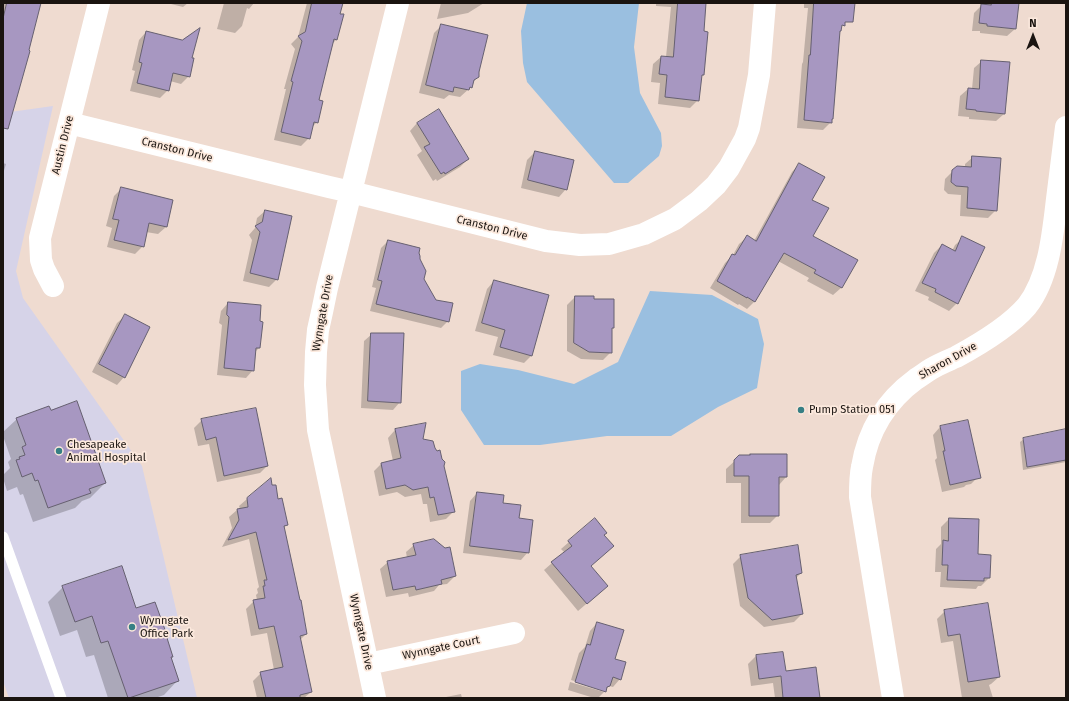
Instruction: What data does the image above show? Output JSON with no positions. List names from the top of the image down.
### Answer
{
  "streets": {
    "street": [
      "Austin Drive",
      "Cranston Drive",
      "Wynngate Drive",
      "Sharon Drive",
      "Wynngate Court"
    ]
  },
  "crossings": [
    ["Austin Drive", "Cranston Drive"],
    ["Cranston Drive", "Wynngate Drive"],
    ["Wynngate Drive", "Wynngate Court"]
  ],
  "places": ["Pump Station 051", "Chesapeake Animal Hospital", "Wynngate Office Park"],
  "north": "top"
}
